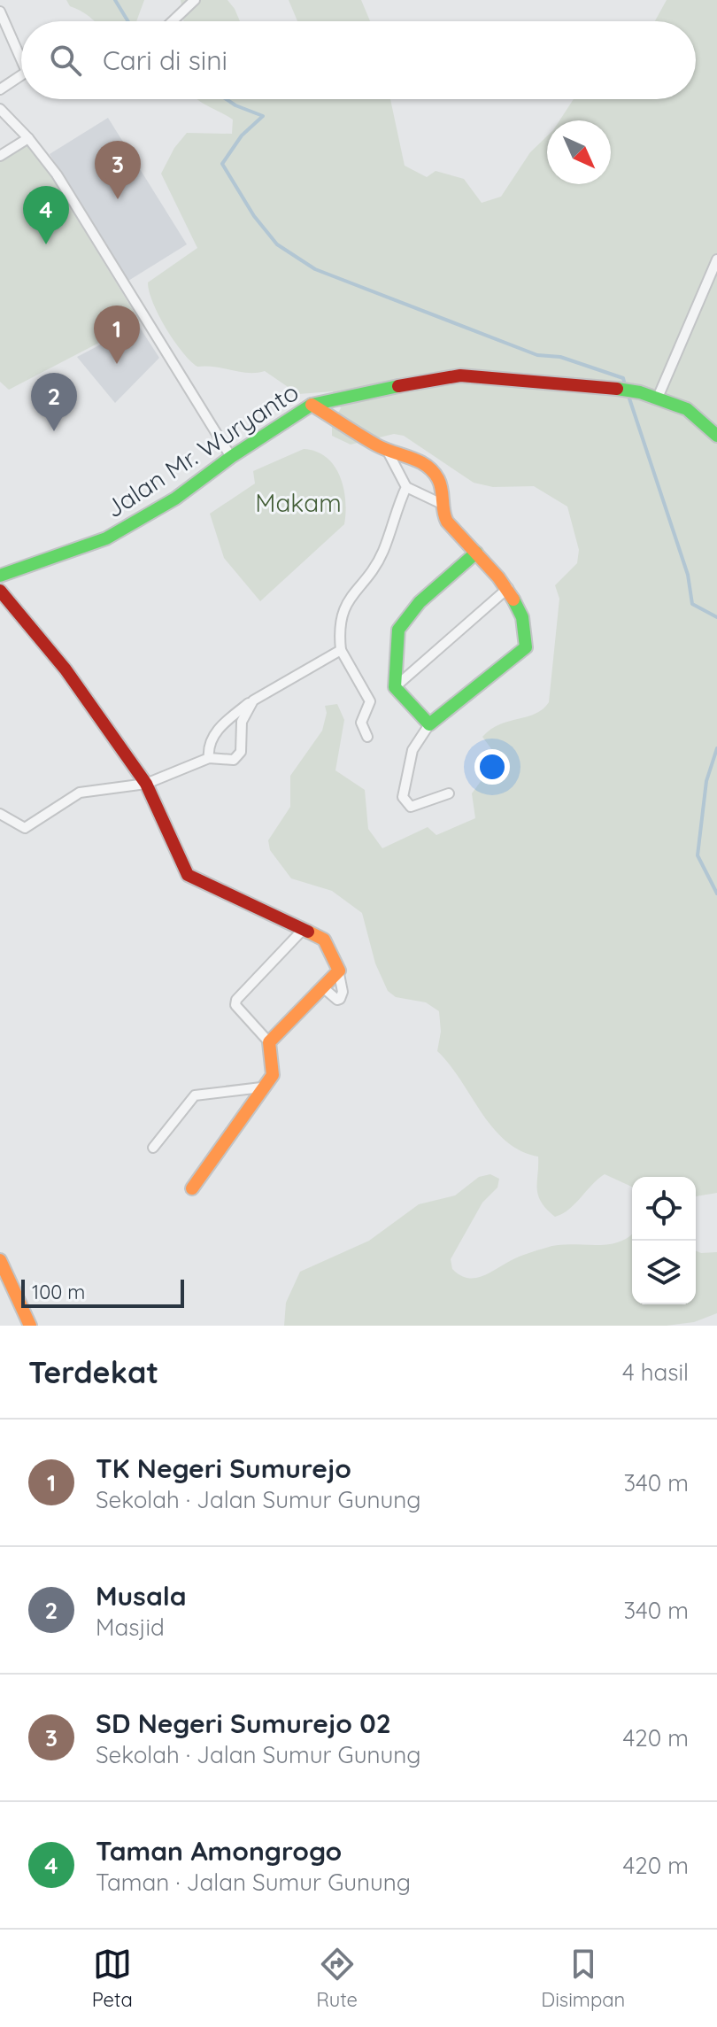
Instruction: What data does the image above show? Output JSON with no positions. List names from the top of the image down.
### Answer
{
  "streets": {
    "street": ["Jalan Mr. Wuryanto"]
  },
  "parks": ["Makam"],
  "scale_bar": "100 m",
  "north": "bottom right",
  "page": {
    "search": "Cari di sini",
    "pins": [
      "3",
      "4",
      "1",
      "2"
    ],
    "scale": "100 m",
    "heading": ["Terdekat", "4 hasil"],
    "list": [
      {
        "mark": "1",
        "name": "TK Negeri Sumurejo",
        "note": "Sekolah · Jalan Sumur Gunung",
        "value": "340 m"
      },
      {
        "mark": "2",
        "name": "Musala",
        "note": "Masjid",
        "value": "340 m"
      },
      {
        "mark": "3",
        "name": "SD Negeri Sumurejo 02",
        "note": "Sekolah · Jalan Sumur Gunung",
        "value": "420 m"
      },
      {
        "mark": "4",
        "name": "Taman Amongrogo",
        "note": "Taman · Jalan Sumur Gunung",
        "value": "420 m"
      }
    ],
    "nav": ["Peta", "Rute", "Disimpan"]
  }
}
